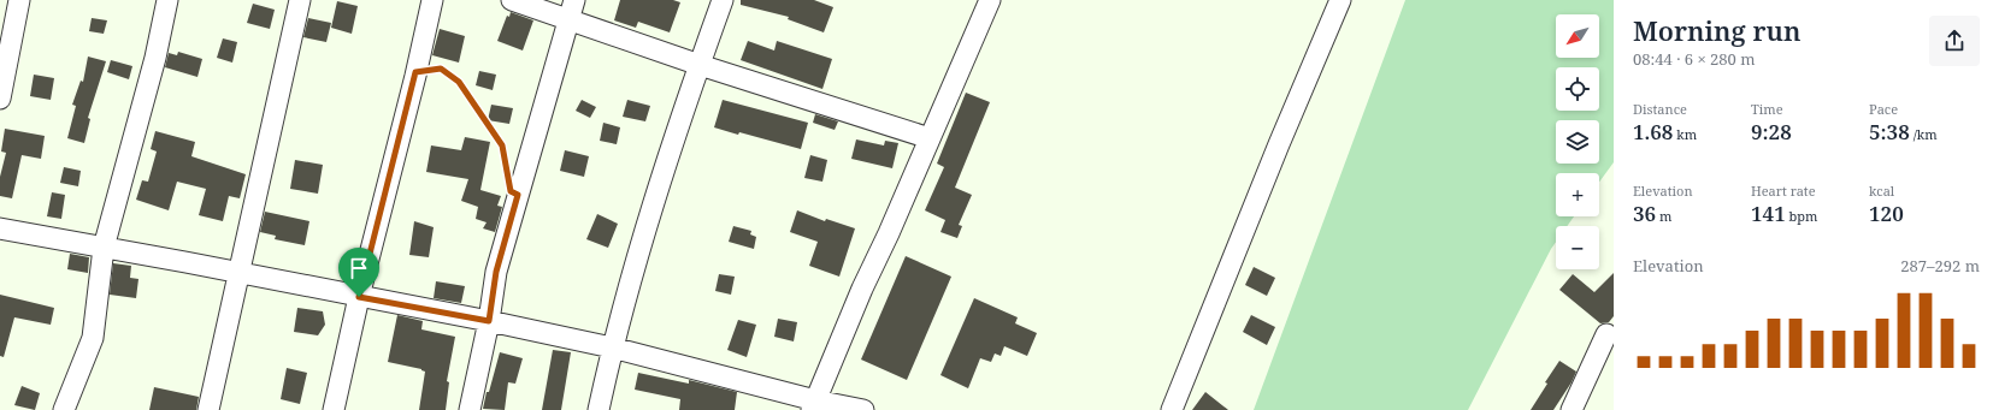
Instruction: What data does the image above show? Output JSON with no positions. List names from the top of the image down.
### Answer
{
  "north": "bottom left",
  "page": {
    "heading": ["Morning run", "08:44 · 6 × 280 m"],
    "map_buttons": ["+", "−"],
    "stats": [
      ["Distance", "1.68 km"],
      ["Time", "9:28"],
      ["Pace", "5:38 /km"],
      ["Elevation", "36 m"],
      ["Heart rate", "141 bpm"],
      ["kcal", "120"]
    ],
    "chart": ["Elevation", "287–292 m"]
  }
}
